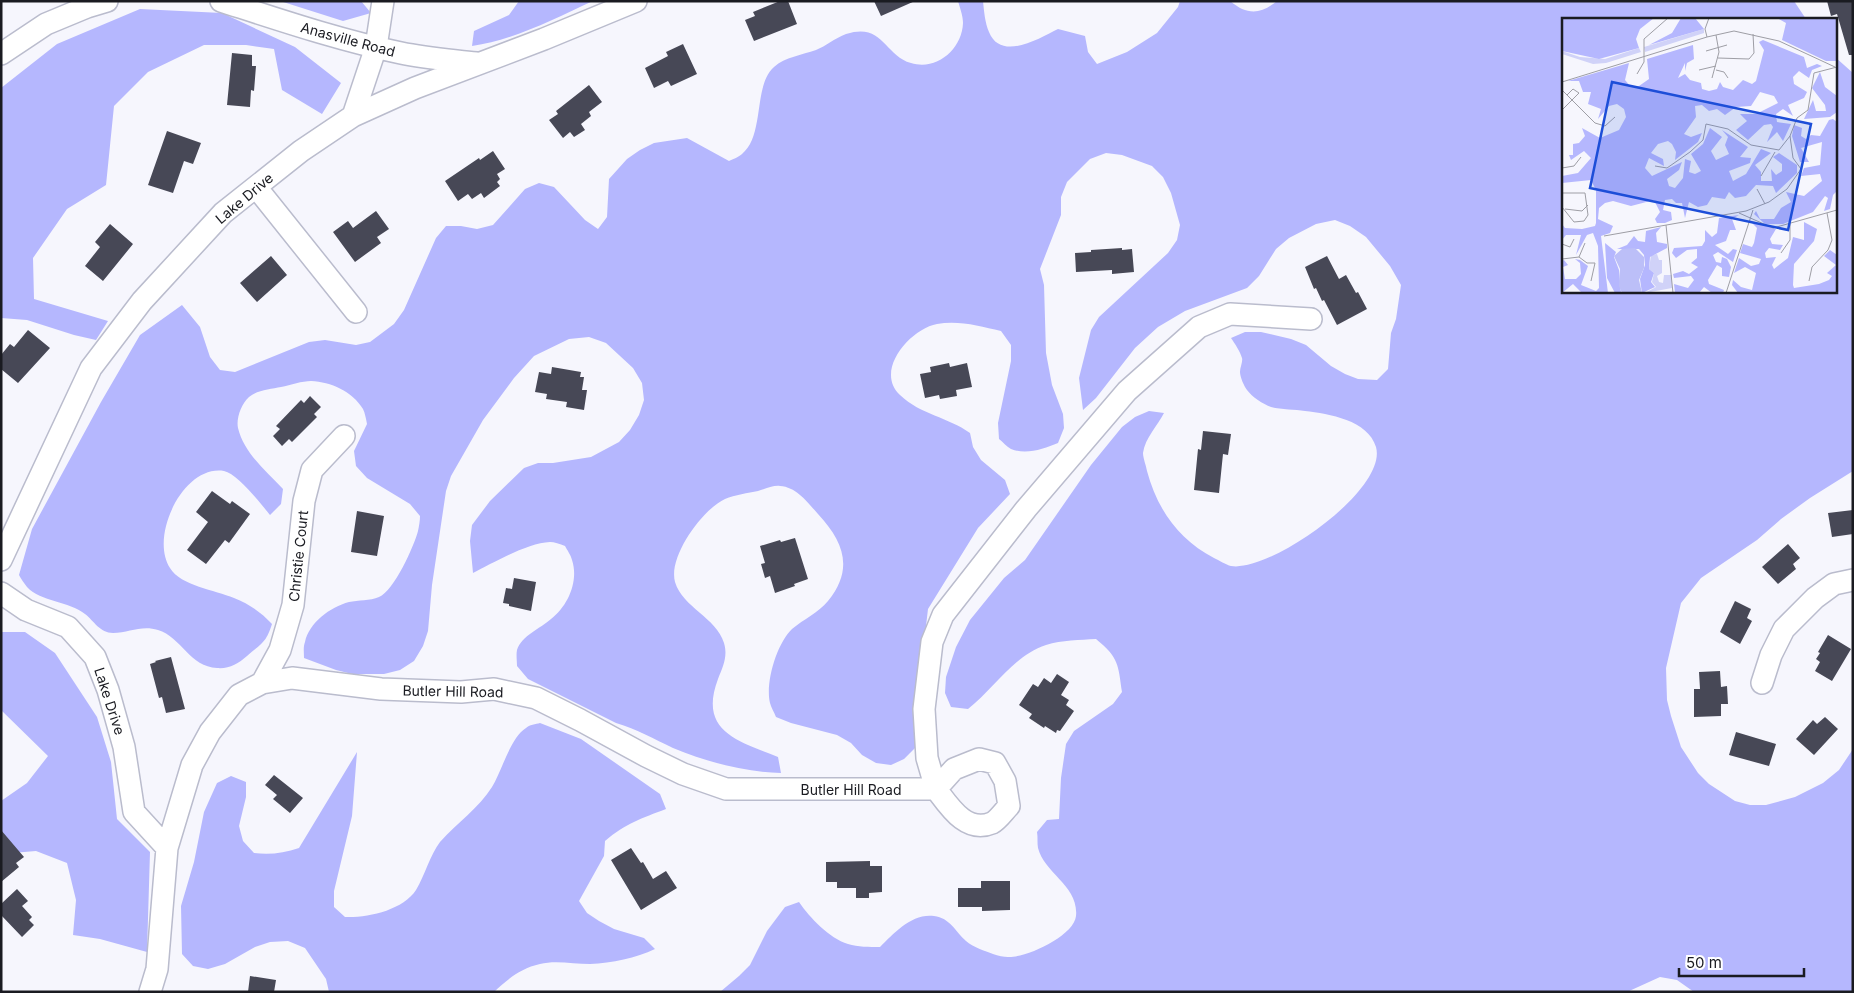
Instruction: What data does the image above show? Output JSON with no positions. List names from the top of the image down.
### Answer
{
  "streets": {
    "street": [
      "Anasville Road",
      "Lake Drive",
      "Christie Court",
      "Butler Hill Road"
    ]
  },
  "crossings": [
    ["Anasville Road", "Lake Drive"],
    ["Lake Drive", "Butler Hill Road"],
    ["Christie Court", "Butler Hill Road"]
  ],
  "scale_bar": "50 m"
}
